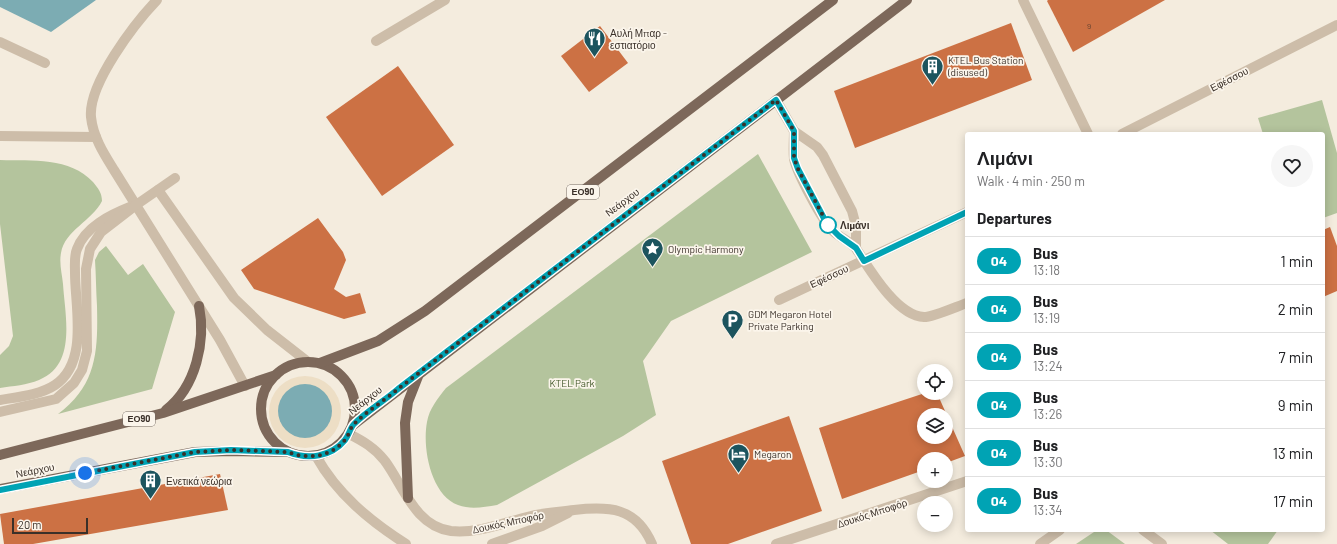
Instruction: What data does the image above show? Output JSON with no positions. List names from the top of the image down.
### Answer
{
  "streets": {
    "main road": ["ΕΟ90", "Νεάρχου"],
    "street": ["Εφέσσου", "Δουκός Μποφόρ"]
  },
  "crossings": [
    ["ΕΟ90", "Νεάρχου"],
    ["ΕΟ90", "Δουκός Μποφόρ"],
    ["Νεάρχου", "Δουκός Μποφόρ"]
  ],
  "parks": ["KTEL Park"],
  "places": {
    "restaurant": ["Αυλή Μπαρ - εστιατόριο"],
    "building": ["KTEL Bus Station (disused)", "Ενετικά νεώρια"],
    "other": ["Λιμάνι"],
    "place": ["Olympic Harmony"],
    "parking": ["GDM Megaron Hotel Private Parking"],
    "hotel": ["Megaron"]
  },
  "lines": ["bus line 04"],
  "house_numbers": ["9"],
  "scale_bar": "20 m",
  "page": {
    "heading": [
      ["Λιμάνι", "Walk · 4 min · 250 m"],
      "Departures"
    ],
    "list": [
      {
        "mark": "04",
        "name": "Bus",
        "note": "13:18",
        "value": "1 min"
      },
      {
        "mark": "04",
        "name": "Bus",
        "note": "13:19",
        "value": "2 min"
      },
      {
        "mark": "04",
        "name": "Bus",
        "note": "13:24",
        "value": "7 min"
      },
      {
        "mark": "04",
        "name": "Bus",
        "note": "13:26",
        "value": "9 min"
      },
      {
        "mark": "04",
        "name": "Bus",
        "note": "13:30",
        "value": "13 min"
      },
      {
        "mark": "04",
        "name": "Bus",
        "note": "13:34",
        "value": "17 min"
      }
    ],
    "map_buttons": ["+", "−"],
    "scale": "20 m"
  }
}
